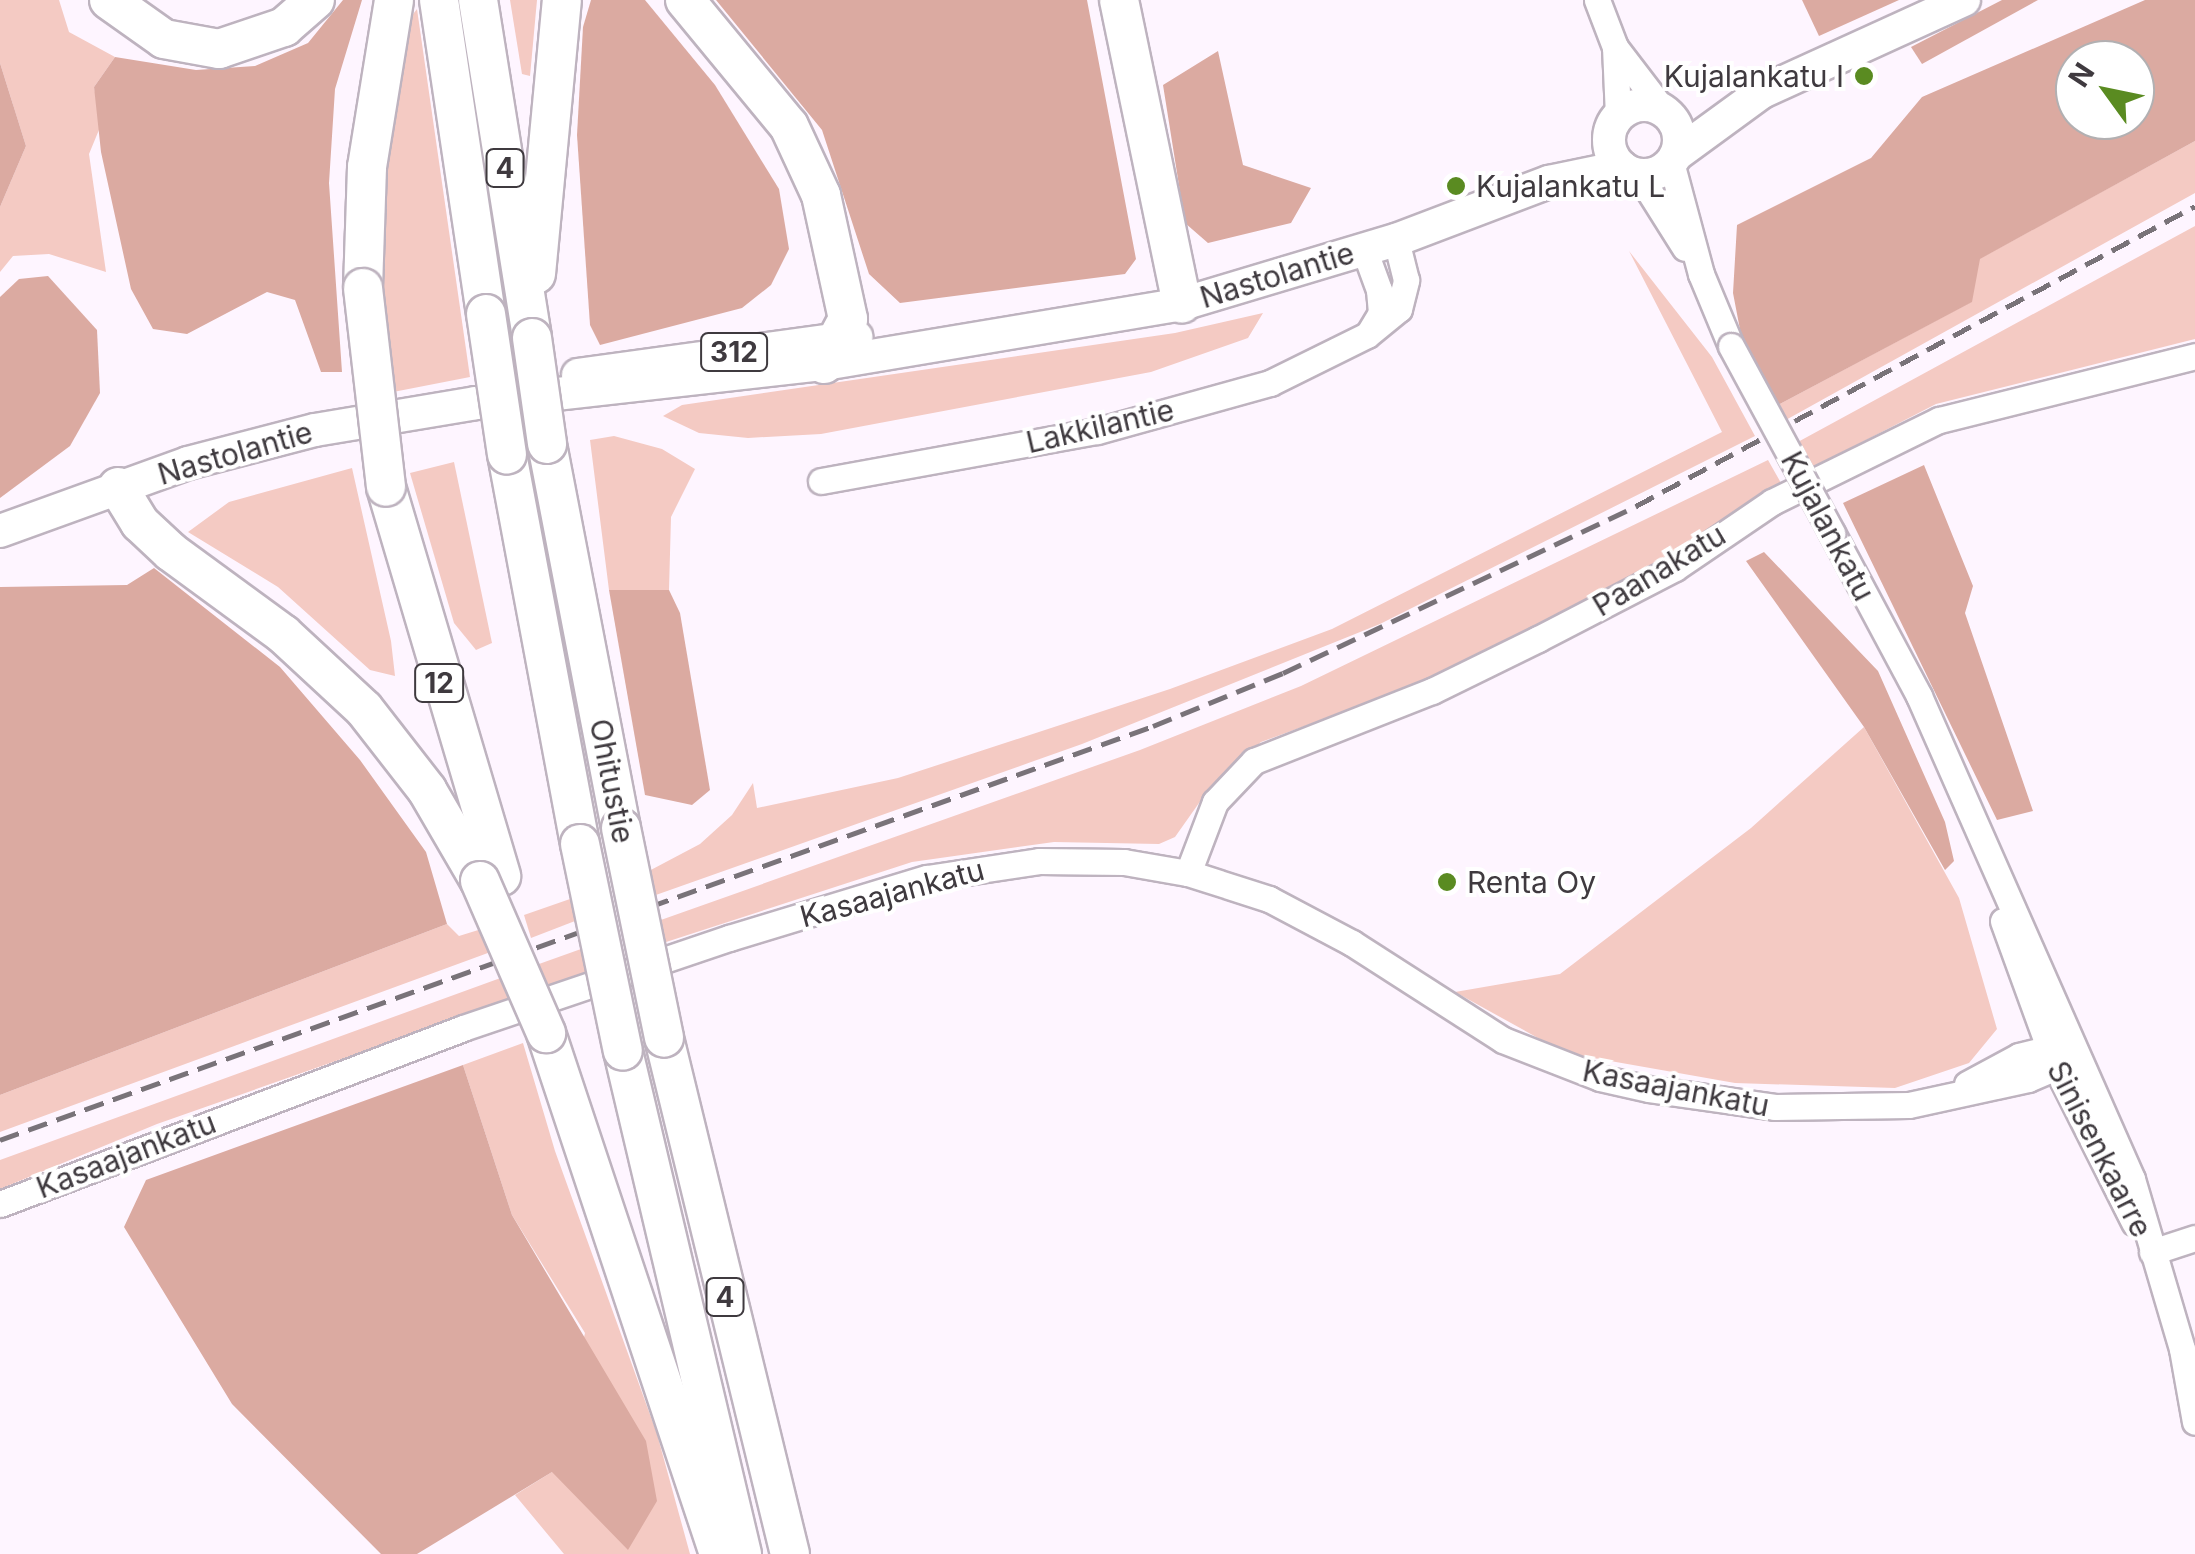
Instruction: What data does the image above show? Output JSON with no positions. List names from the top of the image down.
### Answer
{
  "streets": {
    "highway": ["4", "12", "Ohitustie"],
    "main road": ["Nastolantie", "312"],
    "street": [
      "Lakkilantie",
      "Kujalankatu",
      "Paanakatu",
      "Kasaajankatu",
      "Sinisenkaarre"
    ]
  },
  "crossings": [
    ["Nastolantie", "Lakkilantie"],
    ["Nastolantie", "Kujalankatu"],
    ["Kujalankatu", "Kasaajankatu"],
    ["Kujalankatu", "Sinisenkaarre"],
    ["Paanakatu", "Kasaajankatu"],
    ["Kasaajankatu", "Sinisenkaarre"]
  ],
  "places": ["Kujalankatu I", "Kujalankatu L", "Renta Oy"],
  "north": "top left"
}
